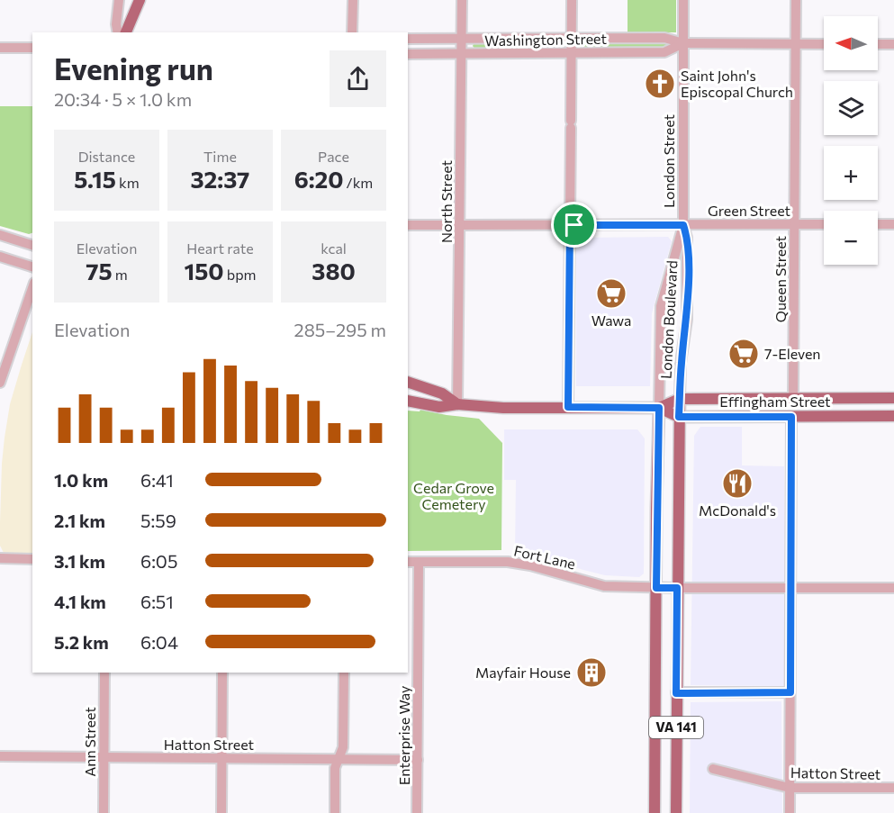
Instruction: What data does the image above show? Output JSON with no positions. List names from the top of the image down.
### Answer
{
  "streets": {
    "main road": ["London Boulevard", "Effingham Street", "VA 141"],
    "street": [
      "Washington Street",
      "London Street",
      "North Street",
      "Green Street",
      "Queen Street",
      "Fort Lane",
      "Enterprise Way",
      "Ann Street",
      "Hatton Street"
    ]
  },
  "crossings": [
    ["Washington Street", "London Street"],
    ["Washington Street", "North Street"],
    ["Washington Street", "Queen Street"],
    ["London Street", "Green Street"],
    ["London Street", "London Boulevard"],
    ["North Street", "Green Street"],
    ["North Street", "Effingham Street"],
    ["Green Street", "Queen Street"],
    ["Green Street", "London Boulevard"],
    ["Queen Street", "Effingham Street"],
    ["London Boulevard", "Effingham Street"],
    ["London Boulevard", "Fort Lane"],
    ["Fort Lane", "Enterprise Way"],
    ["Enterprise Way", "Hatton Street"],
    ["Ann Street", "Hatton Street"]
  ],
  "parks": ["Cedar Grove Cemetery"],
  "places": {
    "church": ["Saint John's Episcopal Church"],
    "supermarket": ["Wawa", "7-Eleven"],
    "restaurant": ["McDonald's"],
    "building": ["Mayfair House"]
  },
  "north": "left",
  "page": {
    "map_buttons": ["+", "−"],
    "heading": ["Evening run", "20:34 · 5 × 1.0 km"],
    "stats": [
      ["Distance", "5.15 km"],
      ["Time", "32:37"],
      ["Pace", "6:20 /km"],
      ["Elevation", "75 m"],
      ["Heart rate", "150 bpm"],
      ["kcal", "380"]
    ],
    "chart": ["Elevation", "285–295 m"],
    "list": [
      {
        "name": "1.0 km",
        "note": "6:41"
      },
      {
        "name": "2.1 km",
        "note": "5:59"
      },
      {
        "name": "3.1 km",
        "note": "6:05"
      },
      {
        "name": "4.1 km",
        "note": "6:51"
      },
      {
        "name": "5.2 km",
        "note": "6:04"
      }
    ]
  }
}
